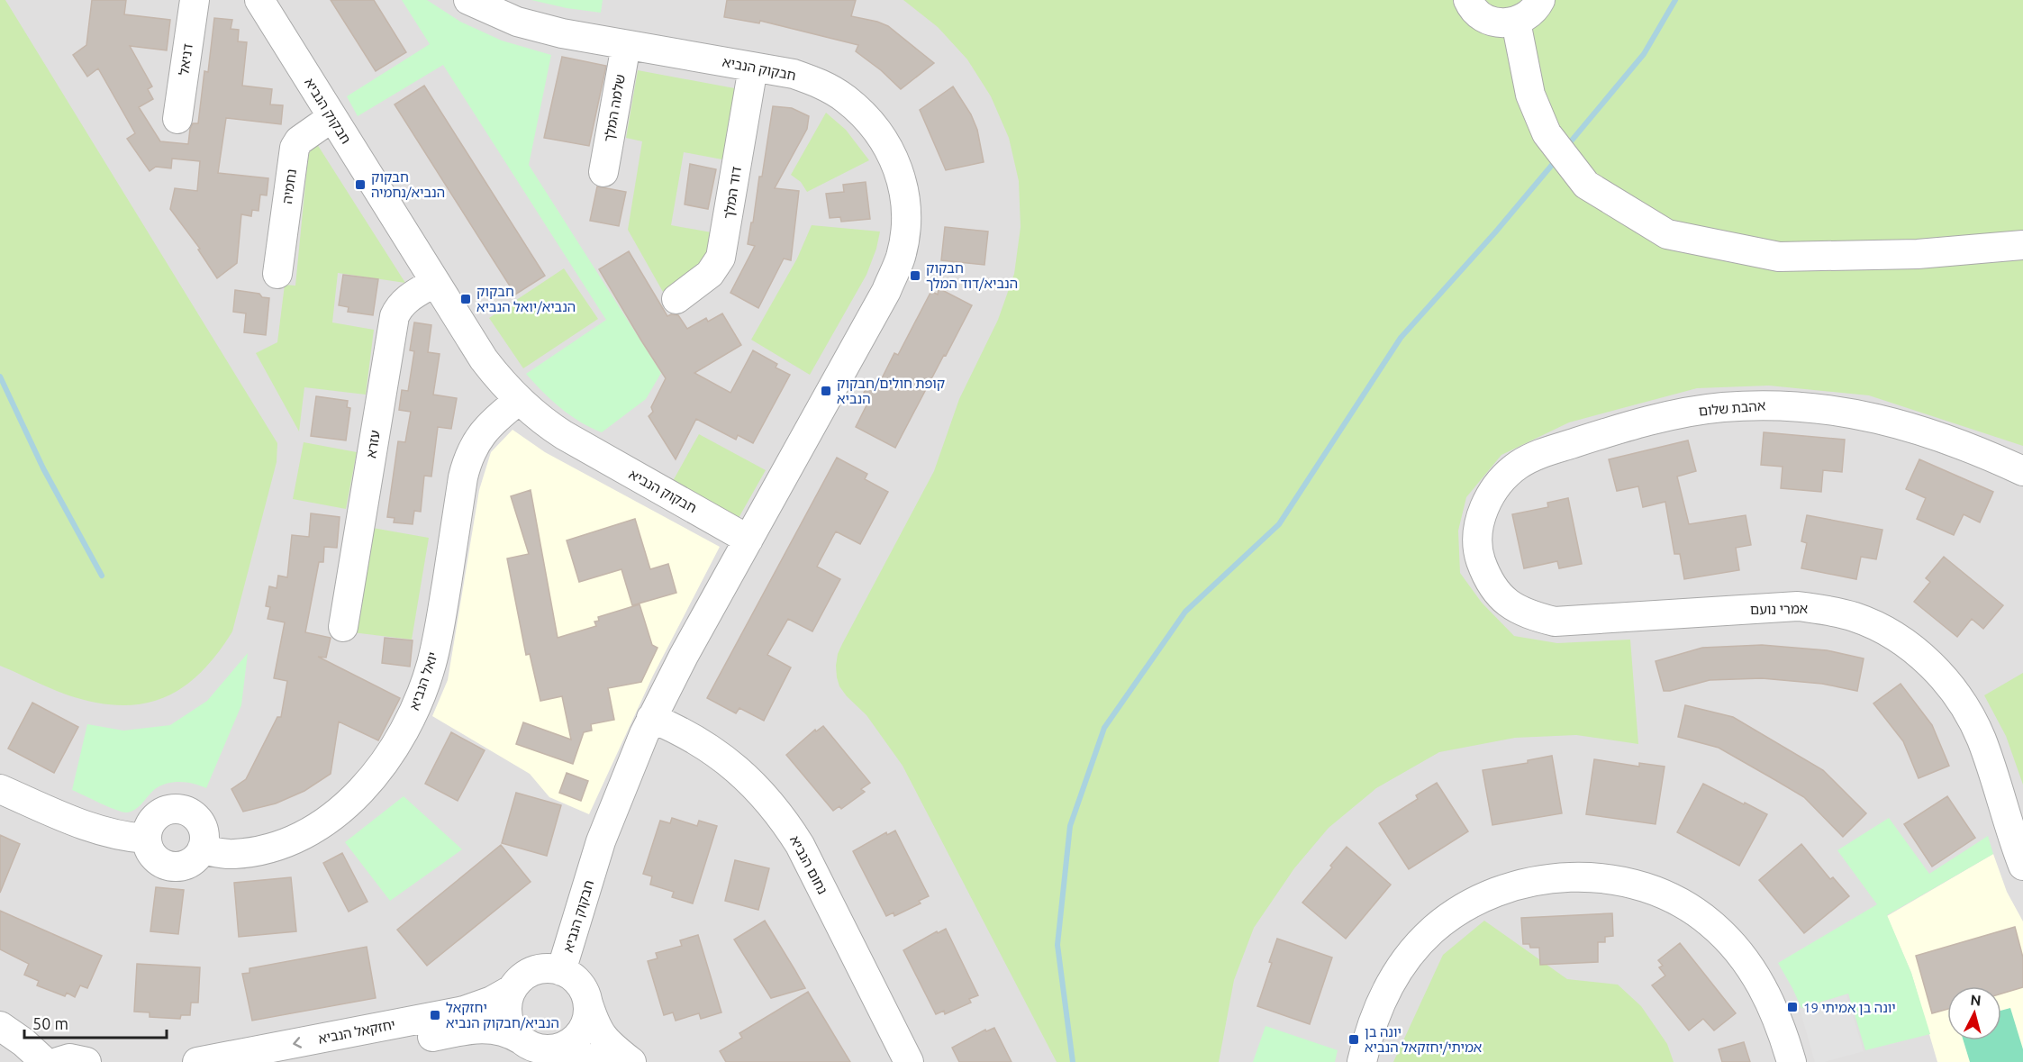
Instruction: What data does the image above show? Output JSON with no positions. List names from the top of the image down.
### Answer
{
  "streets": {
    "street": [
      "דניאל",
      "חבקוק הנביא",
      "שלמה המלך",
      "נחמיה",
      "דוד המלך",
      "אהבת שלום",
      "עזרא",
      "אמרי נועם",
      "יואל הנביא",
      "נחום הנביא",
      "יחזקאל הנביא"
    ]
  },
  "crossings": [
    ["חבקוק הנביא", "שלמה המלך"],
    ["חבקוק הנביא", "נחמיה"],
    ["חבקוק הנביא", "דוד המלך"],
    ["חבקוק הנביא", "עזרא"],
    ["חבקוק הנביא", "יואל הנביא"],
    ["חבקוק הנביא", "נחום הנביא"],
    ["חבקוק הנביא", "יחזקאל הנביא"],
    ["אהבת שלום", "אמרי נועם"]
  ],
  "places": {
    "transit": [
      "חבקוק הנביא/נחמיה",
      "חבקוק הנביא/דוד המלך",
      "חבקוק הנביא/יואל הנביא",
      "קופת חולים/חבקוק הנביא",
      "יונה בן אמיתי 19",
      "יחזקאל הנביא/חבקוק הנביא",
      "יונה בן אמיתי/יחזקאל הנביא"
    ]
  },
  "scale_bar": "50 m",
  "north": "top"
}
